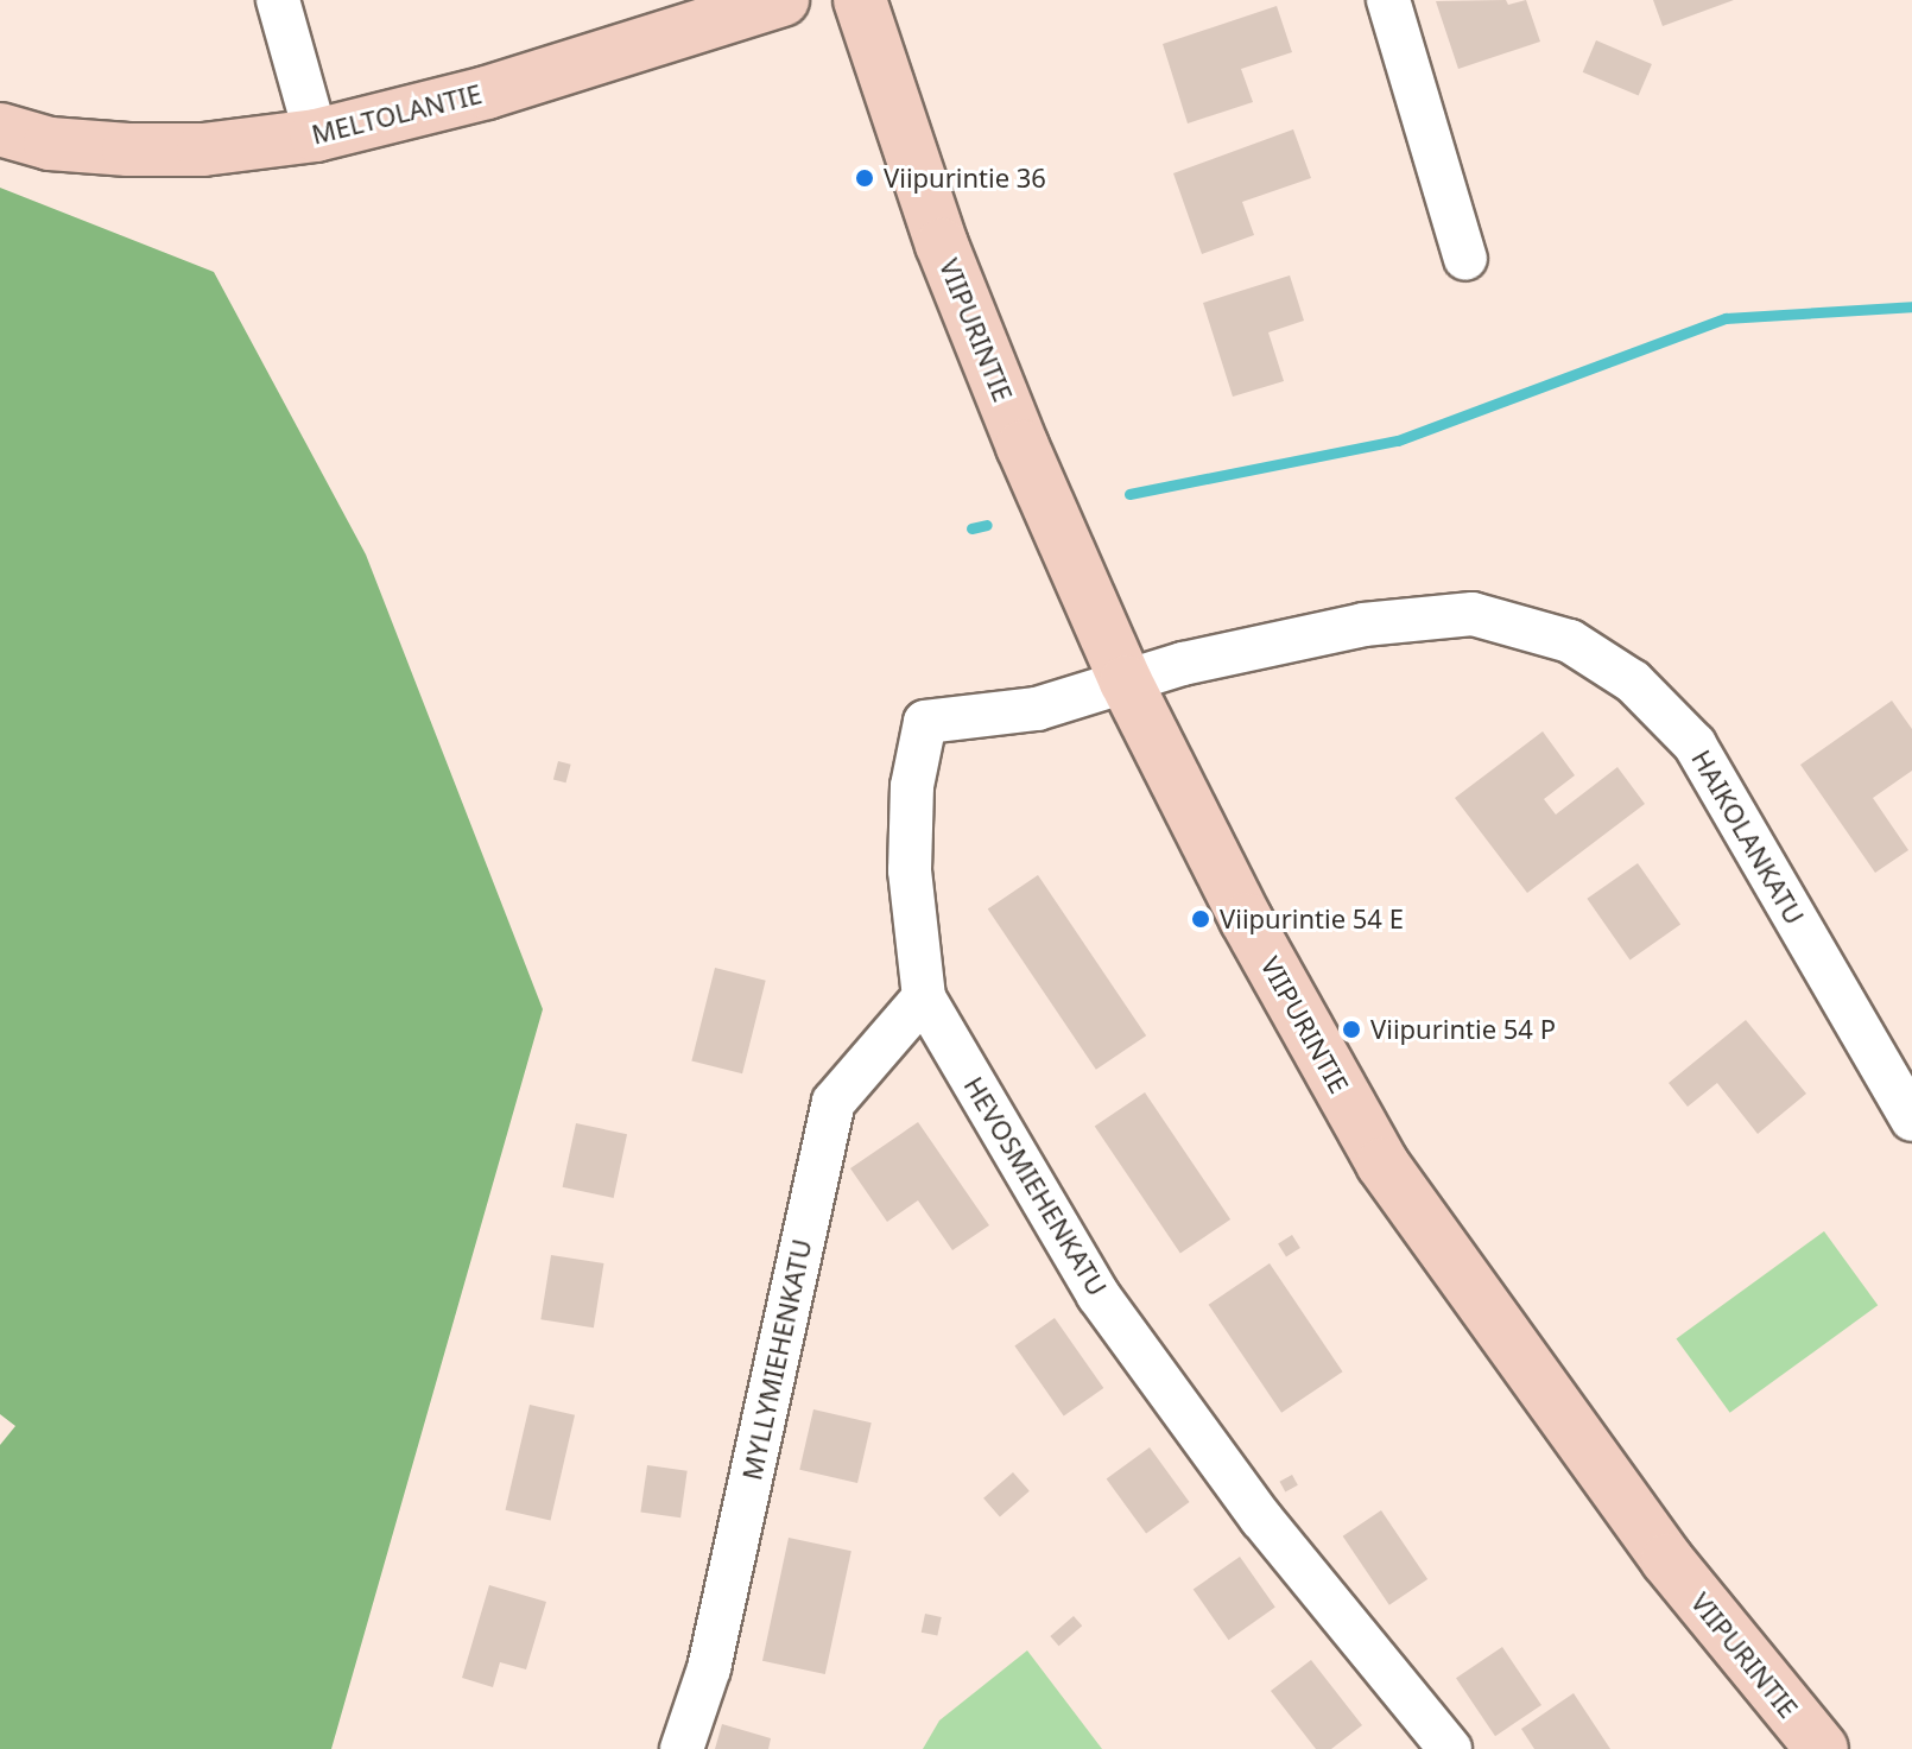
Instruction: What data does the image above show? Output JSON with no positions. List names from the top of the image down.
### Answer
{
  "streets": {
    "main road": ["MELTOLANTIE", "VIIPURINTIE"],
    "street": ["HAIKOLANKATU", "HEVOSMIEHENKATU", "MYLLYMIEHENKATU"]
  },
  "crossings": [
    ["VIIPURINTIE", "HAIKOLANKATU"],
    ["VIIPURINTIE", "HEVOSMIEHENKATU"],
    ["HAIKOLANKATU", "HEVOSMIEHENKATU"],
    ["HEVOSMIEHENKATU", "MYLLYMIEHENKATU"]
  ],
  "places": ["Viipurintie 36", "Viipurintie 54 E", "Viipurintie 54 P"]
}
